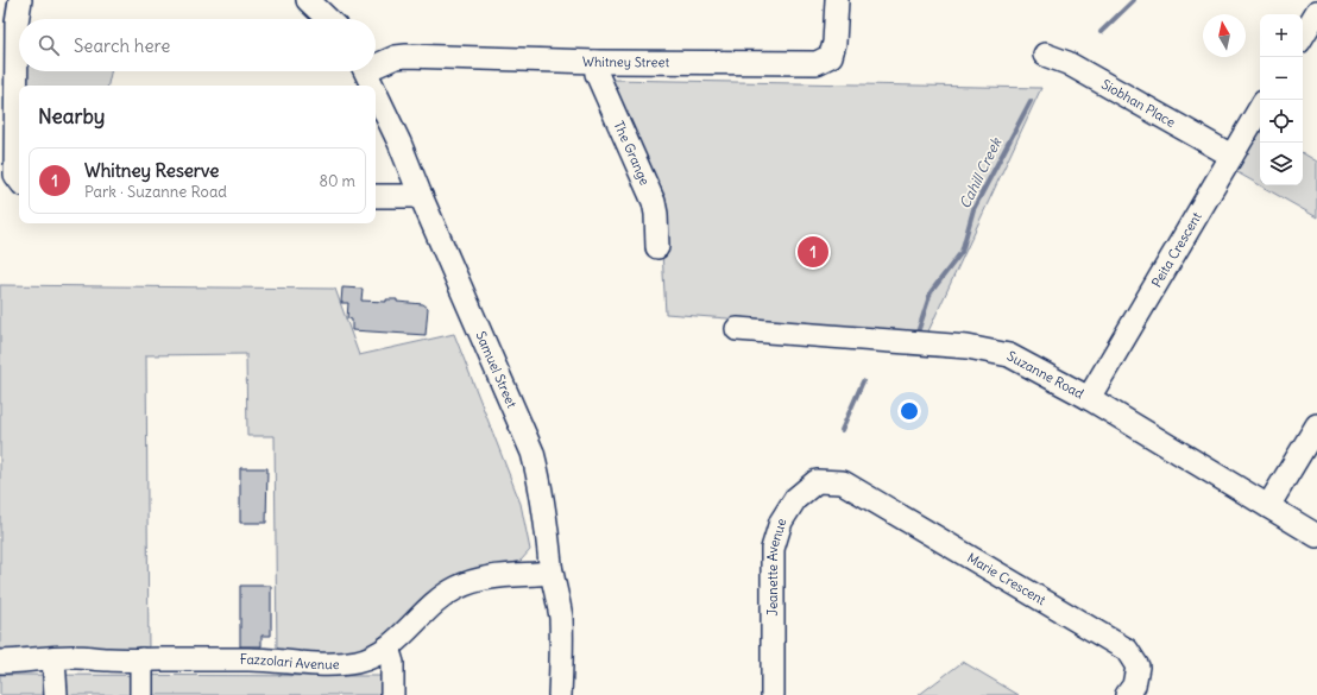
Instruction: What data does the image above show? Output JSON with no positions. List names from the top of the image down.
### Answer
{
  "streets": {
    "street": [
      "Whitney Street",
      "Siobhan Place",
      "The Grange",
      "Peita Crescent",
      "Samuel Street",
      "Suzanne Road",
      "Jeanette Avenue",
      "Marie Crescent",
      "Fazzolari Avenue"
    ]
  },
  "crossings": [
    ["Whitney Street", "The Grange"],
    ["Siobhan Place", "Peita Crescent"],
    ["Peita Crescent", "Suzanne Road"],
    ["Samuel Street", "Fazzolari Avenue"],
    ["Jeanette Avenue", "Marie Crescent"]
  ],
  "water": ["Cahill Creek"],
  "north": "top",
  "page": {
    "map_buttons": ["+", "−"],
    "search": "Search here",
    "heading": "Nearby",
    "list": [
      {
        "mark": "1",
        "name": "Whitney Reserve",
        "note": "Park · Suzanne Road",
        "value": "80 m"
      }
    ],
    "pins": "1"
  }
}
